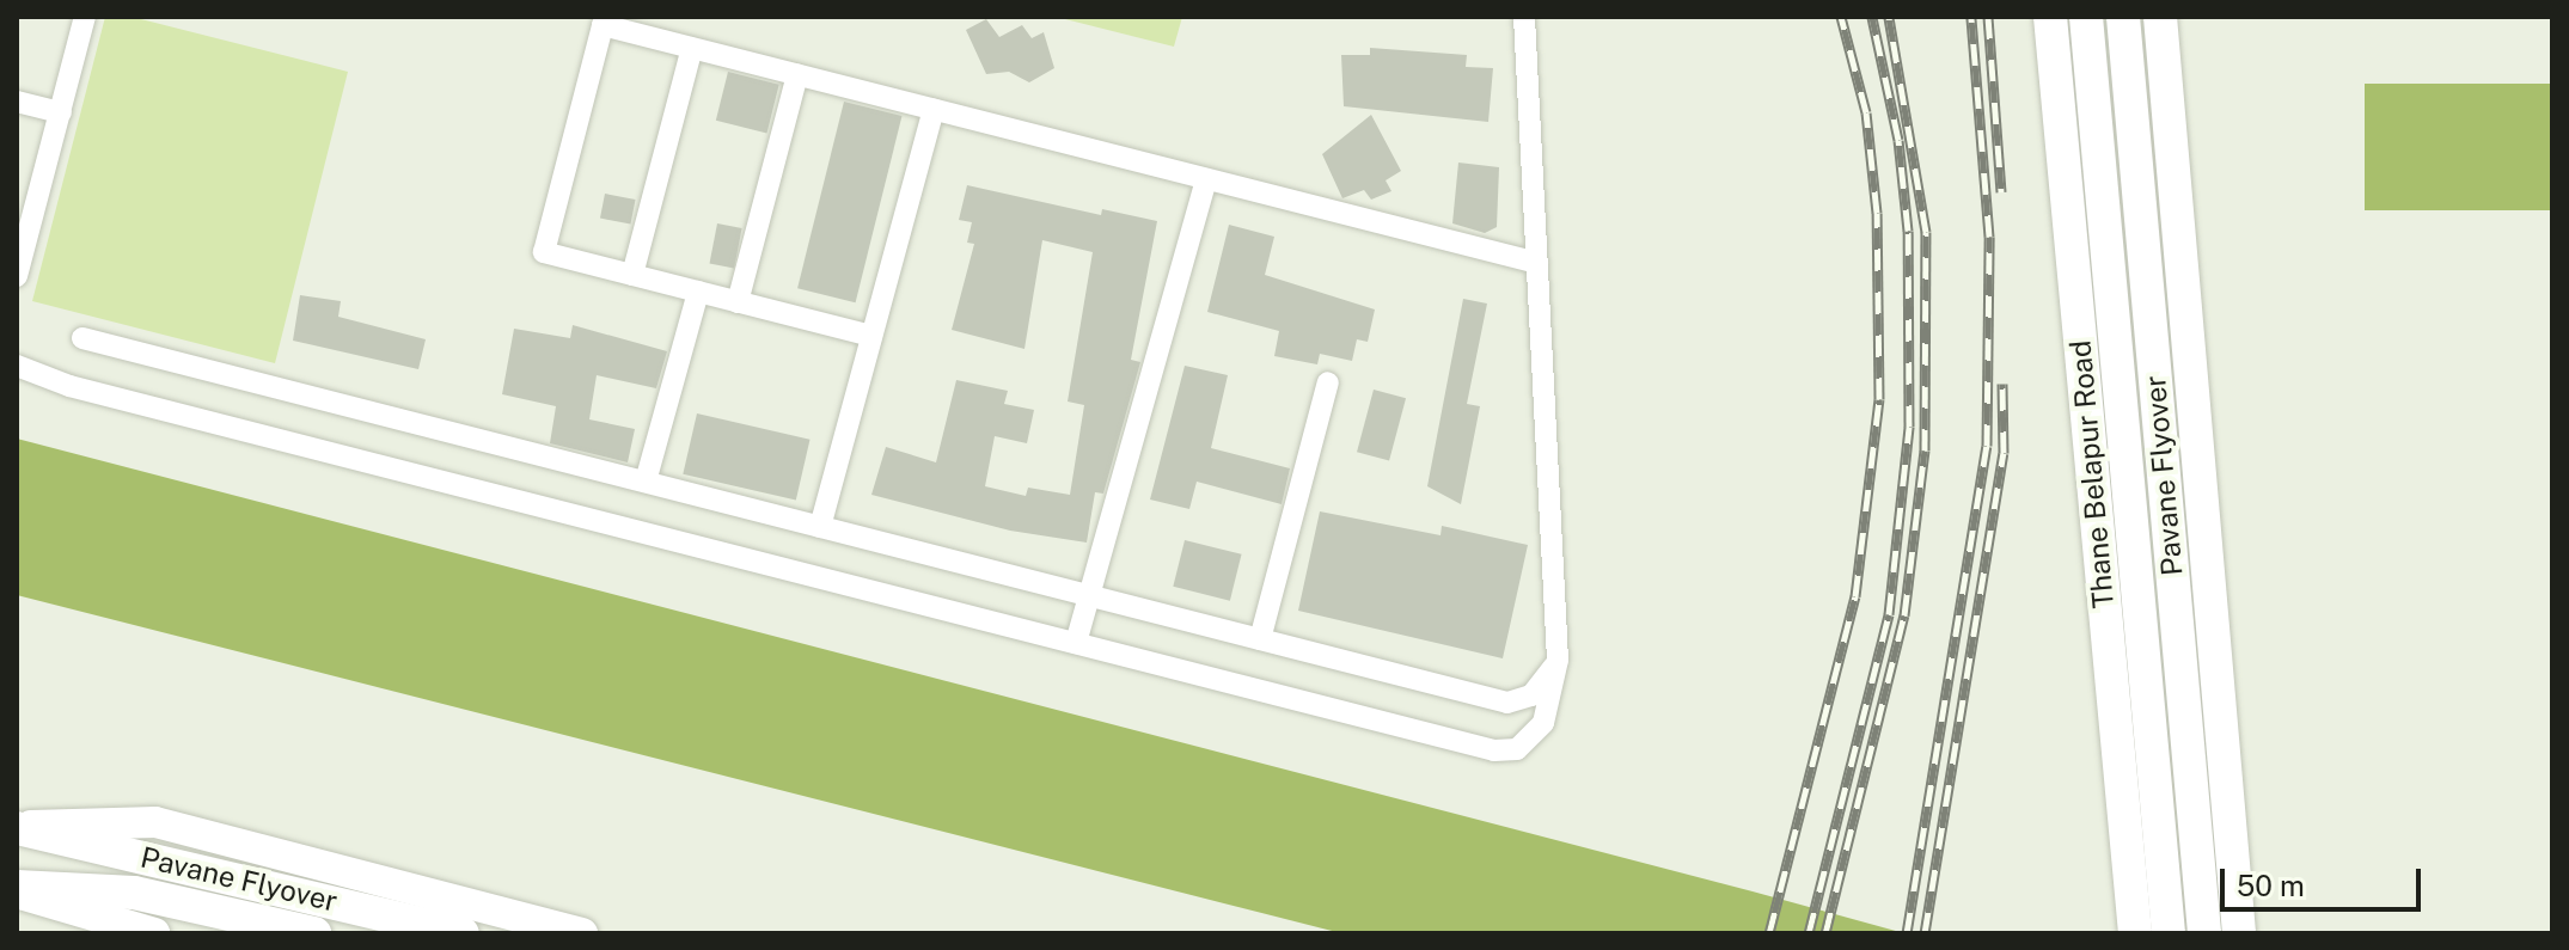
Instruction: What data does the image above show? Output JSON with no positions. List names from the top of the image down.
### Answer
{
  "streets": {
    "main road": ["Thane Belapur Road", "Pavane Flyover"]
  },
  "scale_bar": "50 m"
}
